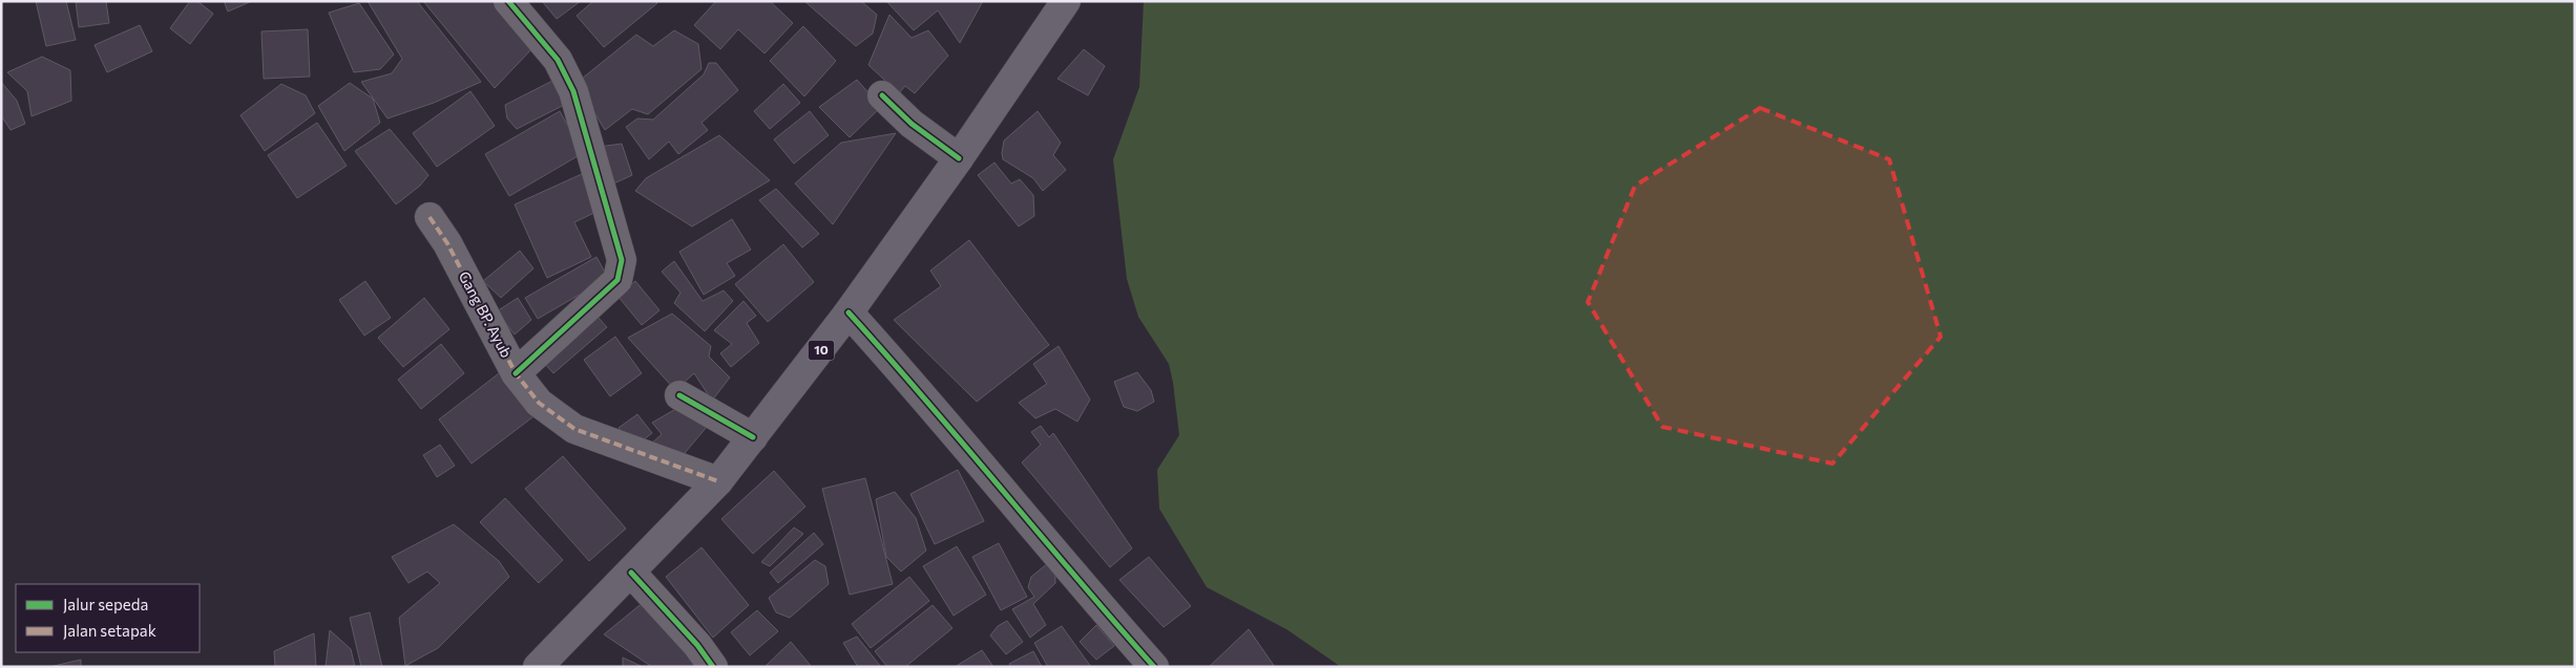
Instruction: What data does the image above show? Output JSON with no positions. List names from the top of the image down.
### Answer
{
  "streets": {
    "highway": ["10"],
    "street": ["Gang BP. Ayub"]
  },
  "crossings": [
    ["Gang BP. Ayub", "10"]
  ],
  "legend": ["Jalur sepeda", "Jalan setapak"]
}
